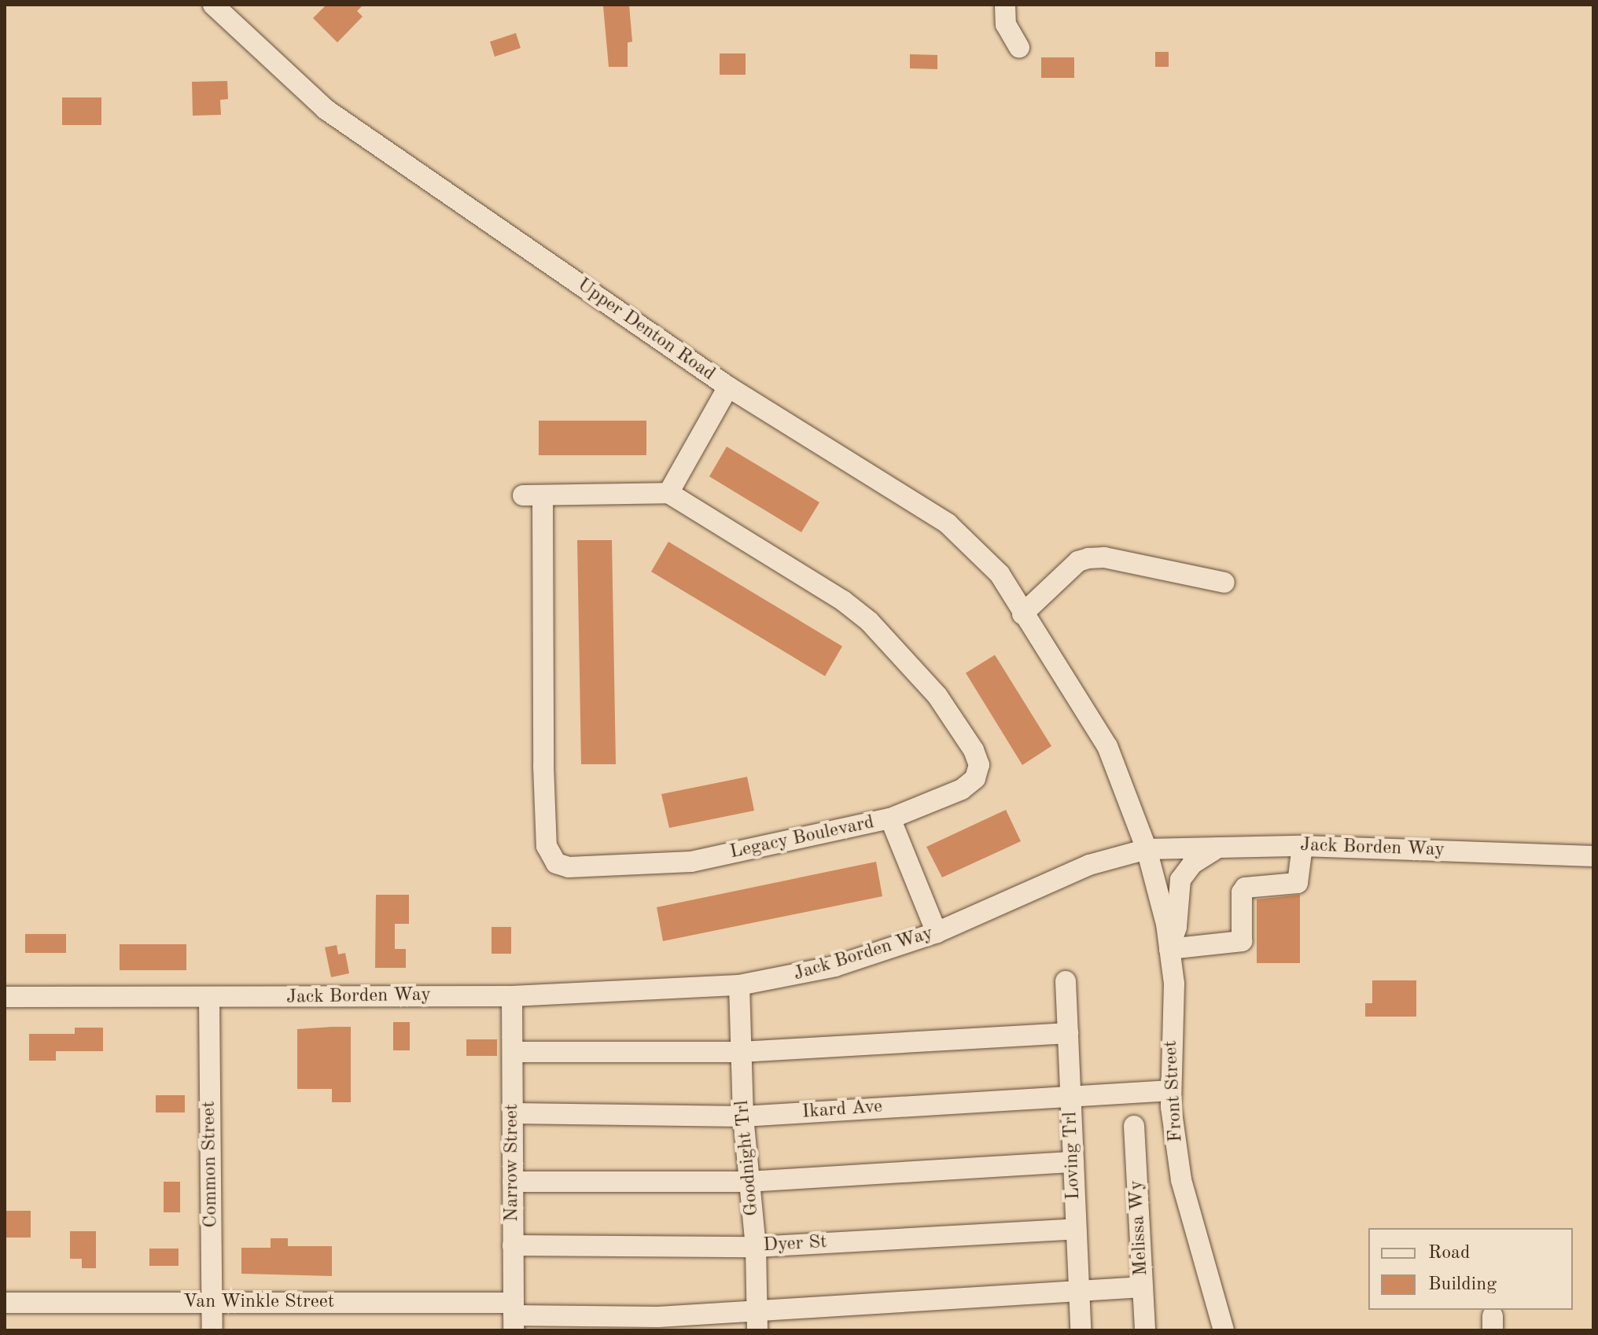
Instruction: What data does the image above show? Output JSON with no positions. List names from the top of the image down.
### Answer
{
  "streets": {
    "street": [
      "Upper Denton Road",
      "Legacy Boulevard",
      "Jack Borden Way",
      "Front Street",
      "Ikard Ave",
      "Loving Trl",
      "Goodnight Trl",
      "Narrow Street",
      "Common Street",
      "Melissa Wy",
      "Dyer St",
      "Van Winkle Street"
    ]
  },
  "crossings": [
    ["Upper Denton Road", "Jack Borden Way"],
    ["Upper Denton Road", "Front Street"],
    ["Jack Borden Way", "Front Street"],
    ["Jack Borden Way", "Goodnight Trl"],
    ["Jack Borden Way", "Narrow Street"],
    ["Jack Borden Way", "Common Street"],
    ["Front Street", "Ikard Ave"],
    ["Ikard Ave", "Loving Trl"],
    ["Ikard Ave", "Goodnight Trl"],
    ["Ikard Ave", "Narrow Street"],
    ["Loving Trl", "Dyer St"],
    ["Loving Trl", "Van Winkle Street"],
    ["Goodnight Trl", "Dyer St"],
    ["Goodnight Trl", "Van Winkle Street"],
    ["Narrow Street", "Dyer St"],
    ["Narrow Street", "Van Winkle Street"],
    ["Common Street", "Van Winkle Street"],
    ["Melissa Wy", "Van Winkle Street"]
  ],
  "legend": ["Road", "Building"]
}
